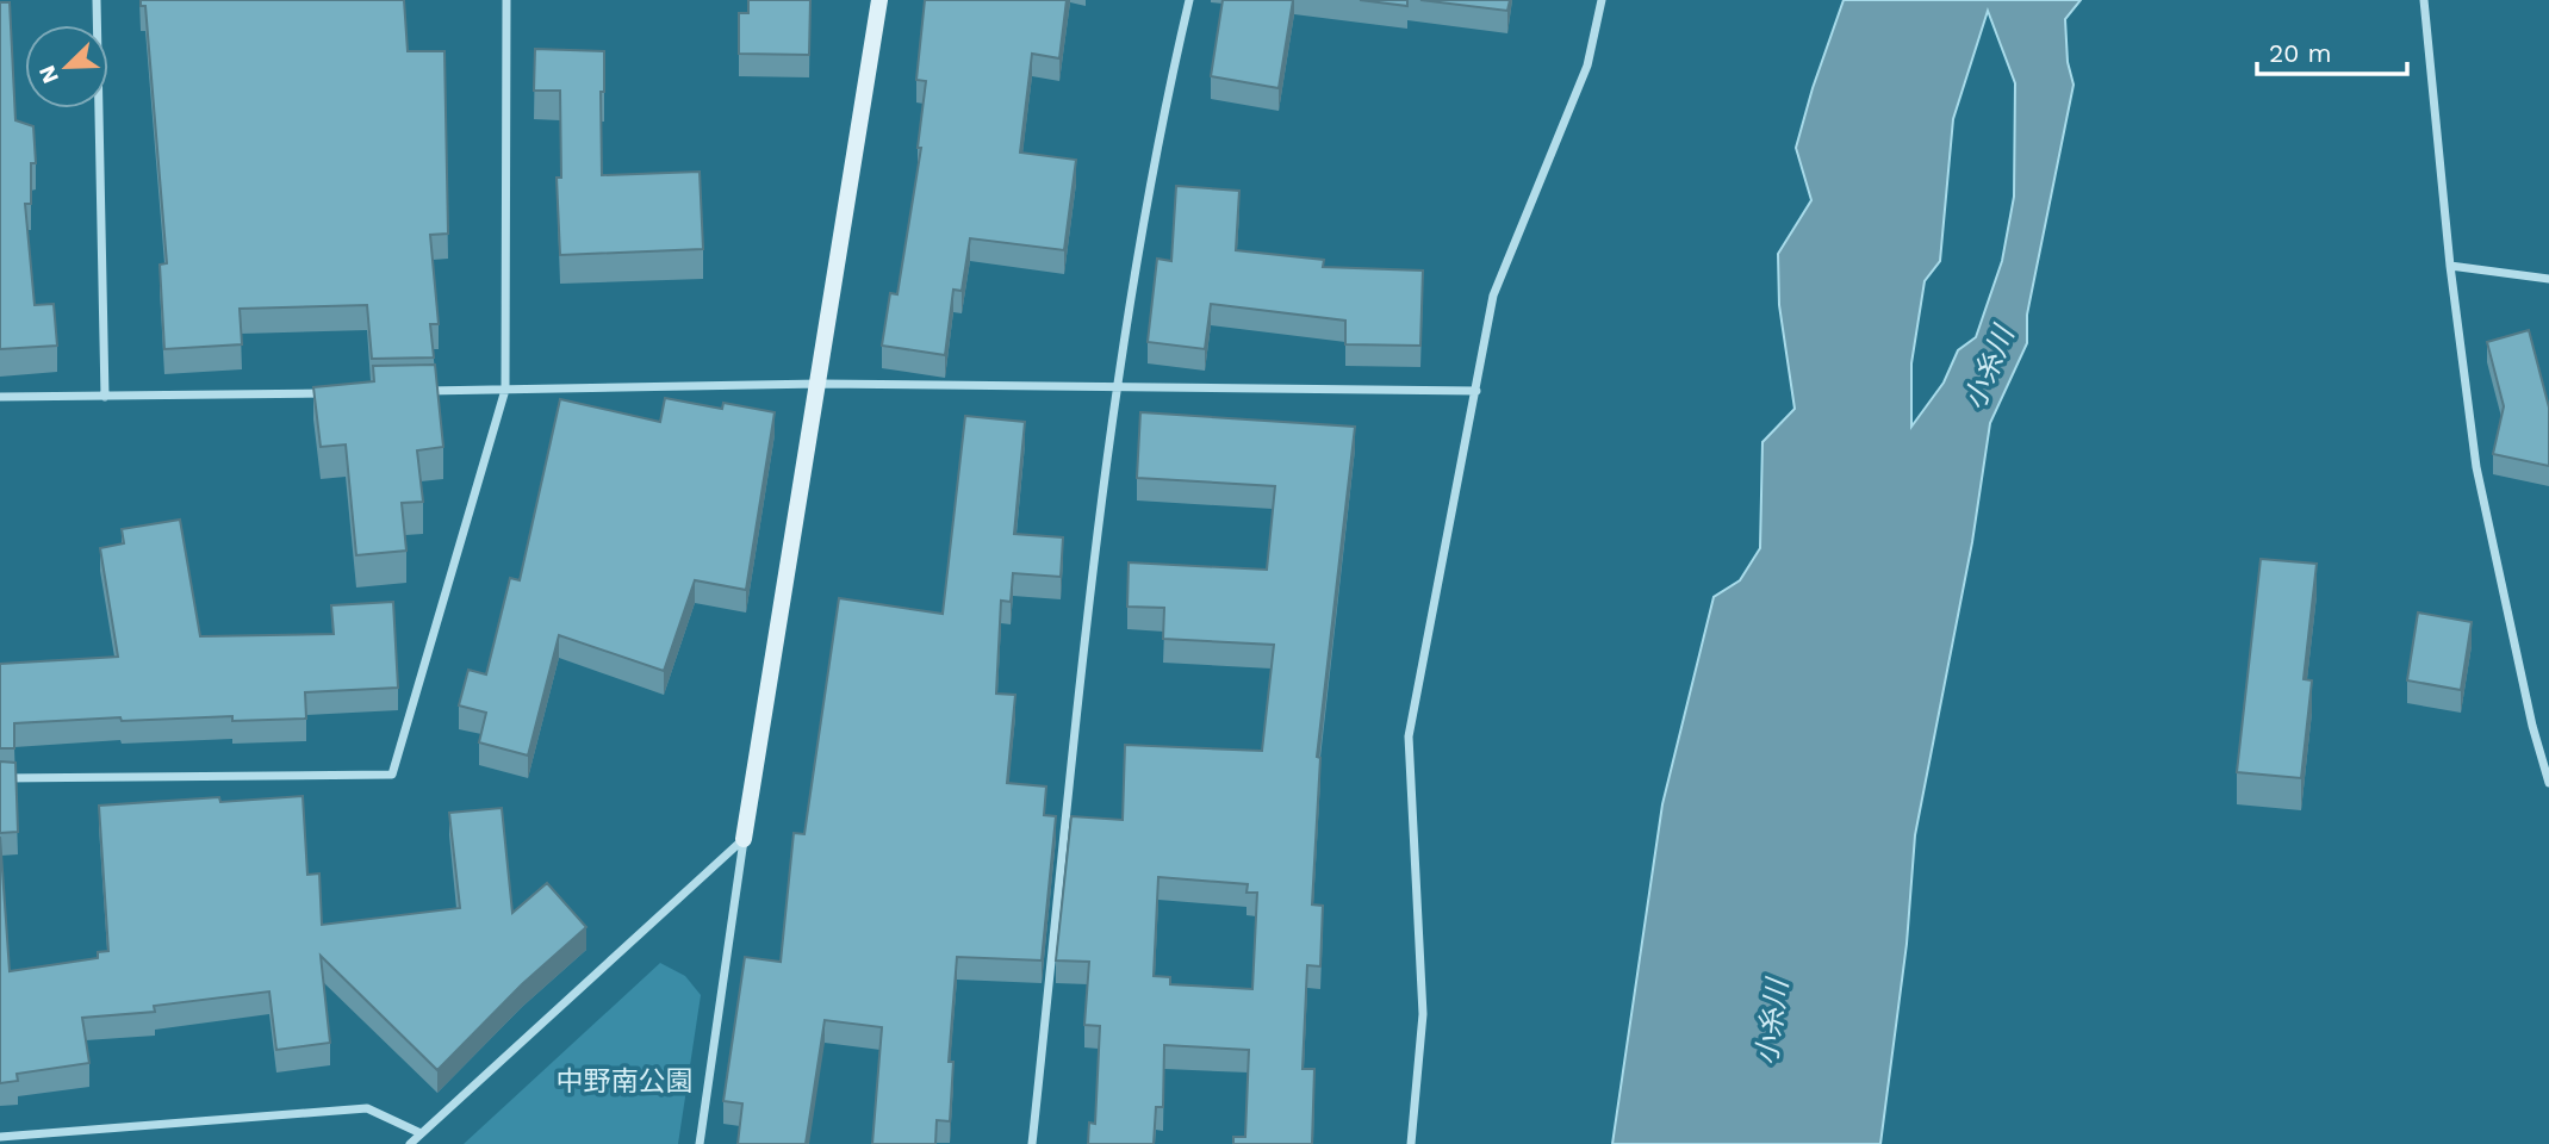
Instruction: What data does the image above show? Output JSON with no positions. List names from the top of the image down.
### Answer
{
  "water": ["小糸川"],
  "parks": ["中野南公園"],
  "scale_bar": "20 m",
  "north": "bottom left"
}
